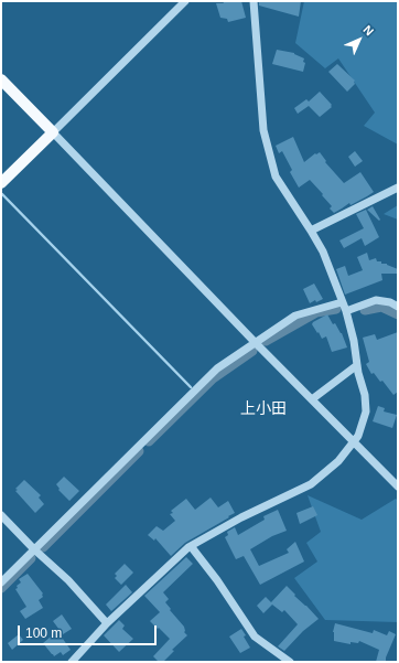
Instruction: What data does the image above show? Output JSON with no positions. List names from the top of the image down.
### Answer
{
  "districts": ["上小田"],
  "scale_bar": "100 m",
  "north": "top right"
}
